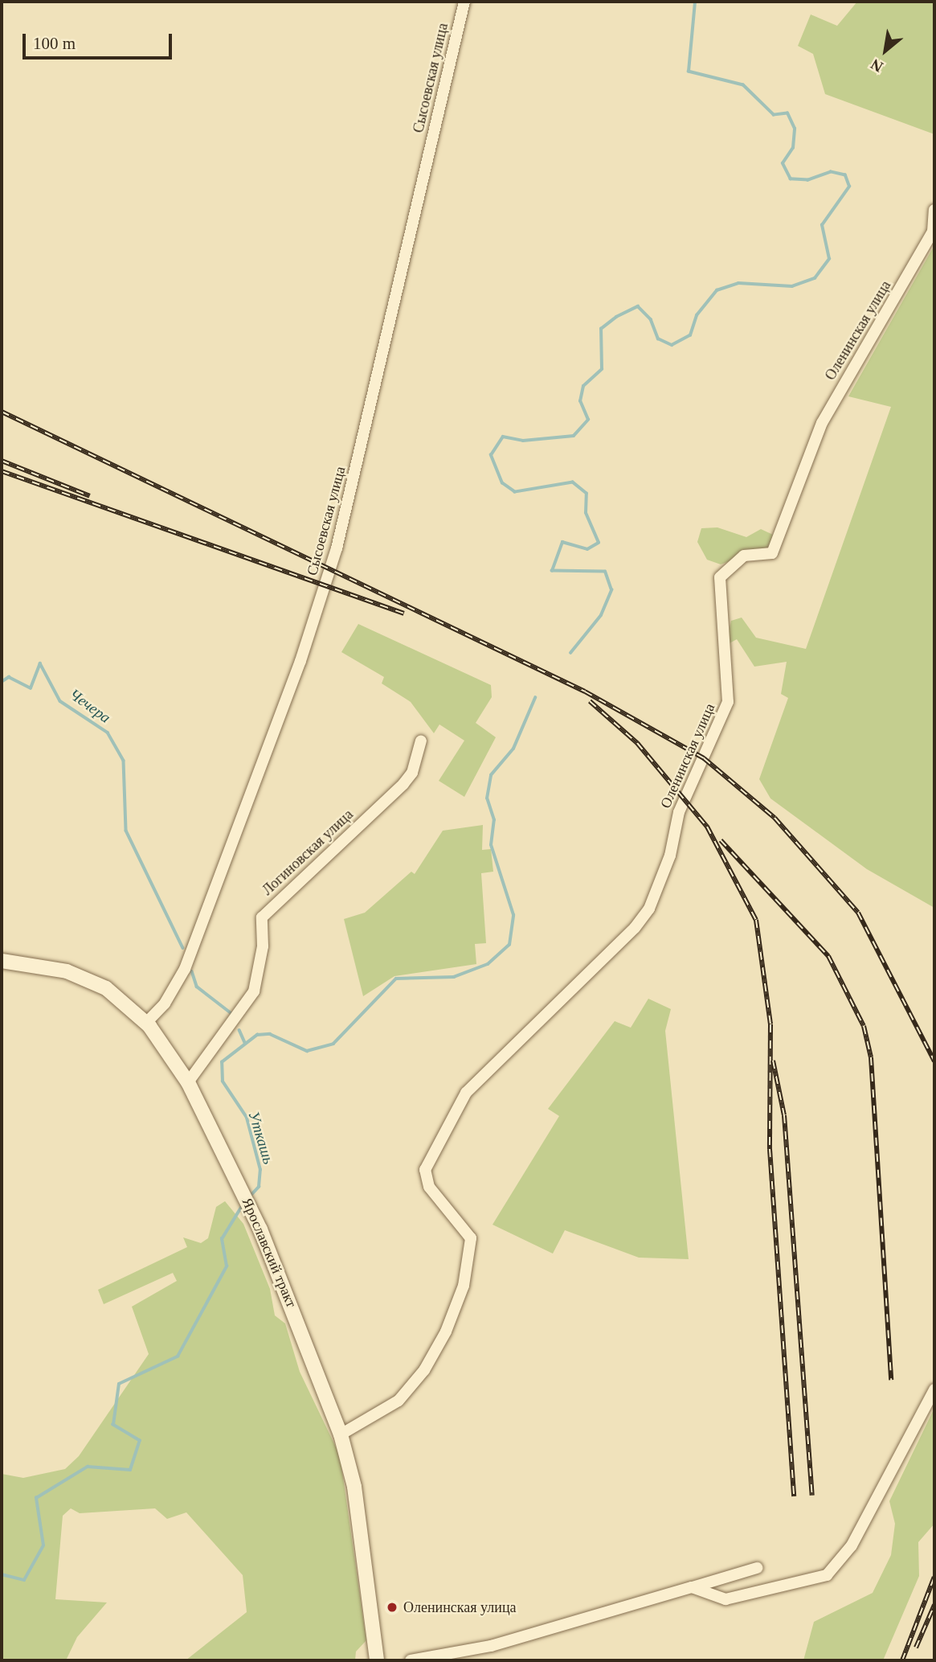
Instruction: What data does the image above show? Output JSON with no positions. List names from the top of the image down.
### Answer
{
  "streets": {
    "street": [
      "Сысоевская улица",
      "Оленинская улица",
      "Логиновская улица",
      "Ярославский тракт"
    ]
  },
  "crossings": [
    ["Сысоевская улица", "Ярославский тракт"],
    ["Оленинская улица", "Ярославский тракт"],
    ["Логиновская улица", "Ярославский тракт"]
  ],
  "water": ["Чечера", "Уткашь"],
  "places": ["Оленинская улица"],
  "scale_bar": "100 m",
  "north": "bottom left"
}
